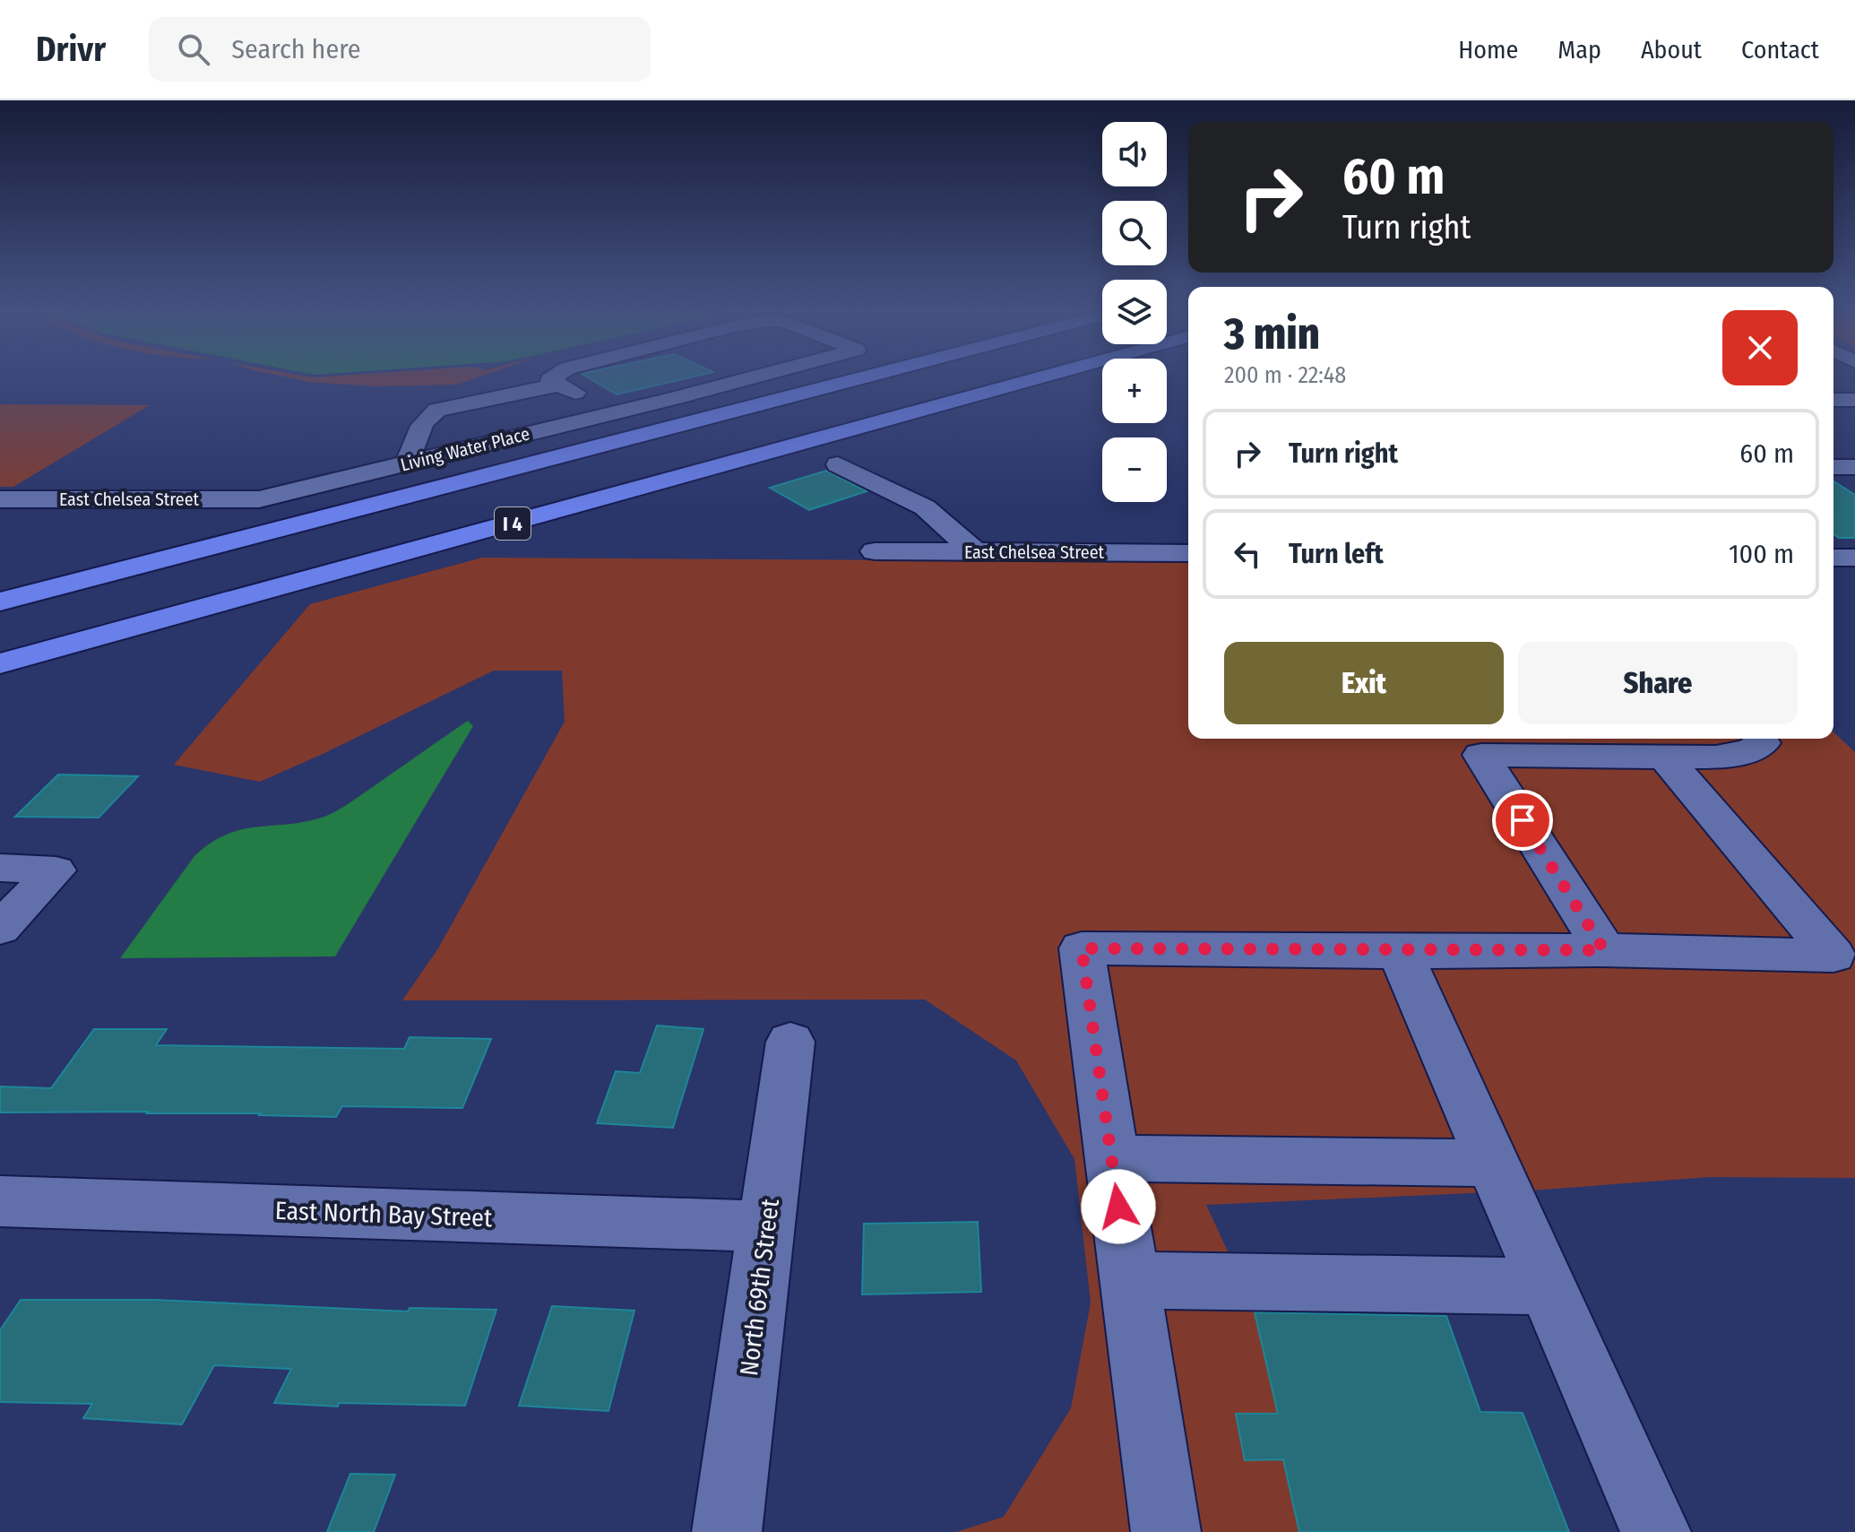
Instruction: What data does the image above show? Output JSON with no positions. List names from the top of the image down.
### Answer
{
  "streets": {
    "highway": ["I 4"],
    "street": [
      "Living Water Place",
      "East Chelsea Street",
      "East North Bay Street",
      "North 69th Street"
    ]
  },
  "crossings": [
    ["Living Water Place", "East Chelsea Street"],
    ["East North Bay Street", "North 69th Street"]
  ],
  "page": {
    "header": "Drivr",
    "search": "Search here",
    "nav": [
      "Home",
      "Map",
      "About",
      "Contact"
    ],
    "map_buttons": ["+", "−"],
    "turn": ["60 m", "Turn right"],
    "heading": ["3 min", "200 m · 22:48"],
    "list": [
      {
        "name": "Turn right",
        "value": "60 m"
      },
      {
        "name": "Turn left",
        "value": "100 m"
      }
    ],
    "buttons": ["Exit", "Share"]
  }
}
